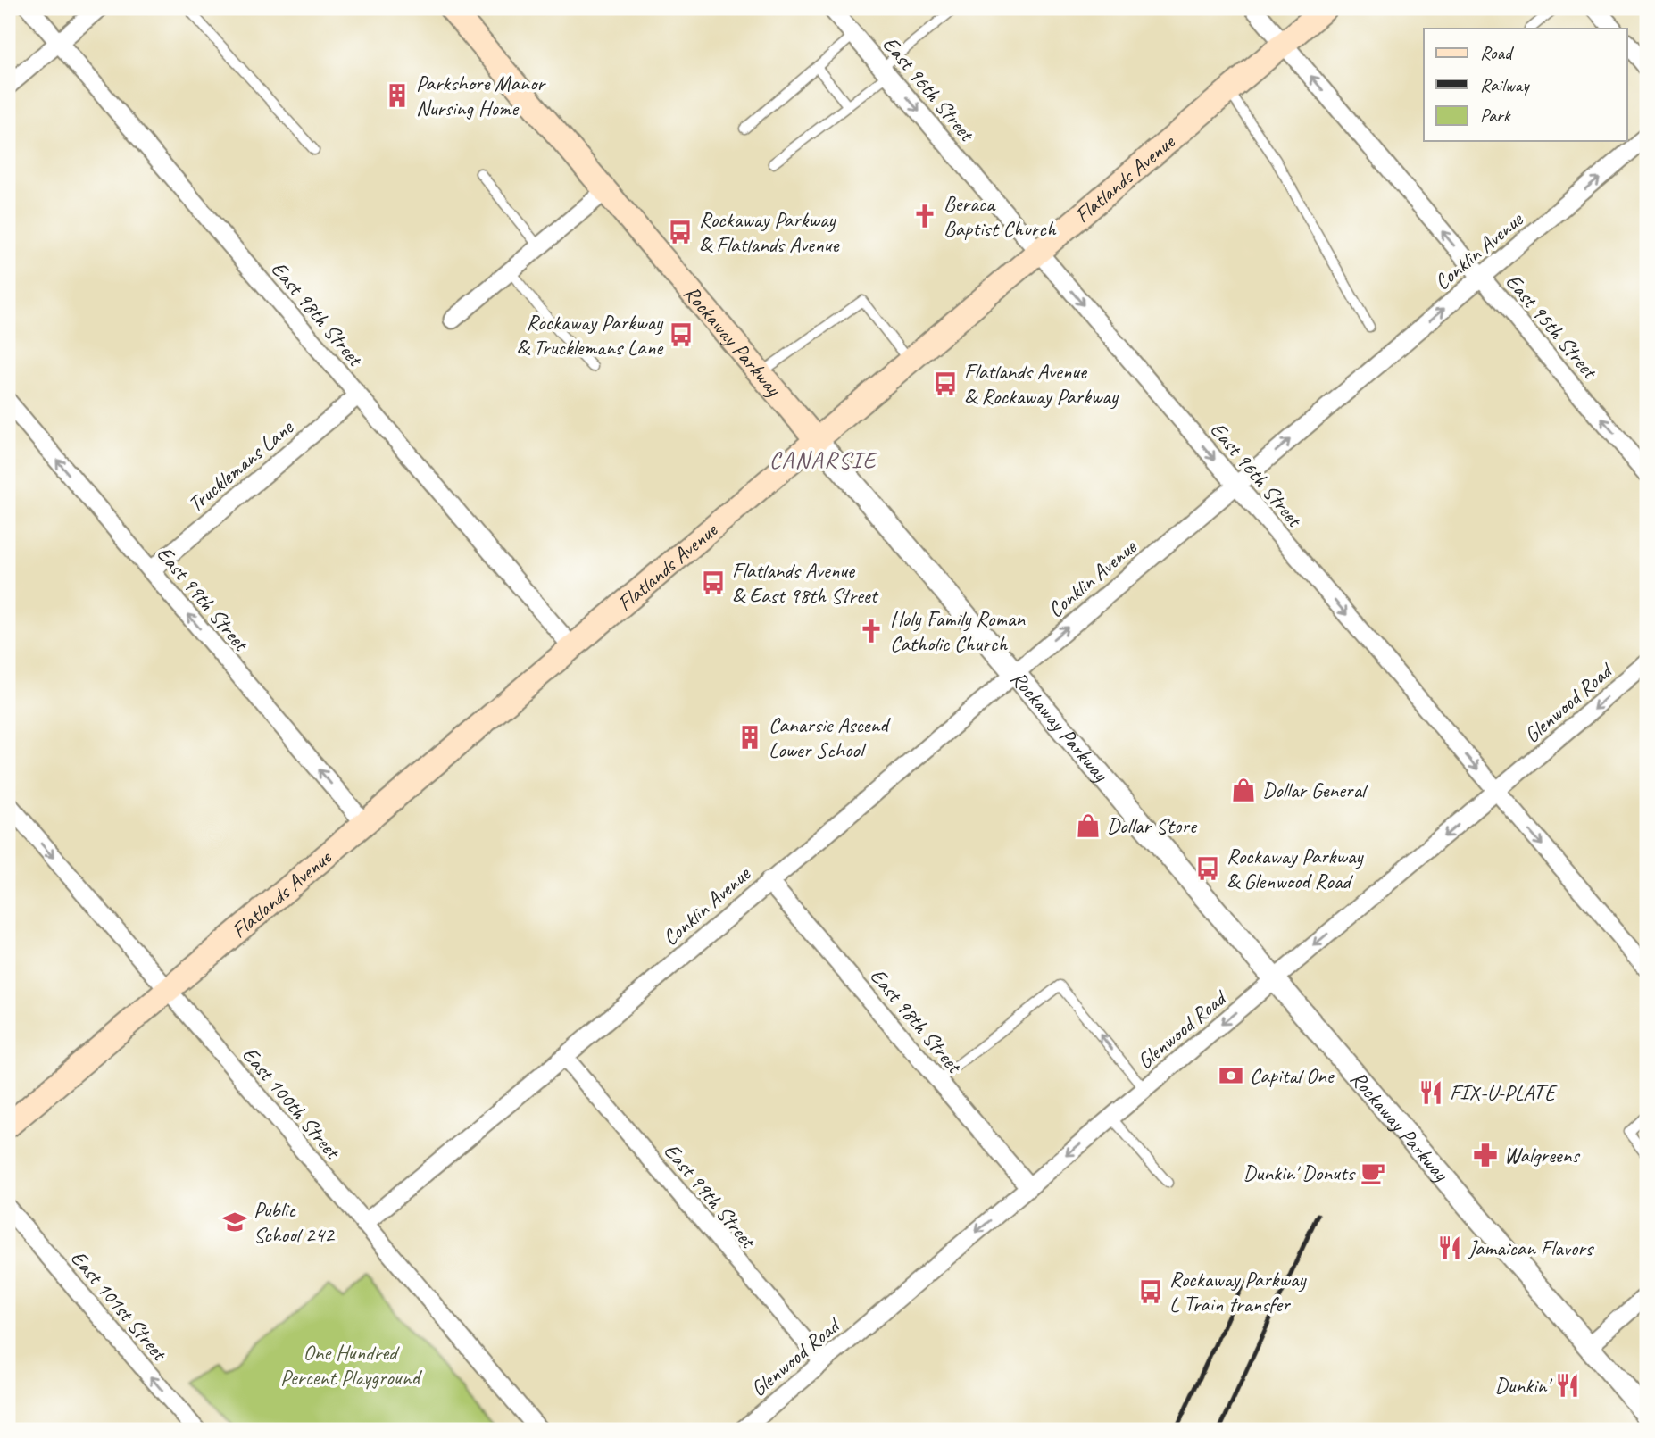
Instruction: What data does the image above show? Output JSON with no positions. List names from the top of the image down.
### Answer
{
  "streets": {
    "main road": ["Flatlands Avenue", "Rockaway Parkway"],
    "street": [
      "East 96th Street",
      "Conklin Avenue",
      "East 98th Street",
      "East 95th Street",
      "Trucklemans Lane",
      "East 99th Street",
      "Glenwood Road",
      "East 100th Street",
      "East 101st Street"
    ]
  },
  "crossings": [
    ["East 96th Street", "Flatlands Avenue"],
    ["East 96th Street", "Conklin Avenue"],
    ["East 96th Street", "Glenwood Road"],
    ["Flatlands Avenue", "East 98th Street"],
    ["Flatlands Avenue", "East 95th Street"],
    ["Flatlands Avenue", "Rockaway Parkway"],
    ["Flatlands Avenue", "East 99th Street"],
    ["Flatlands Avenue", "East 100th Street"],
    ["Conklin Avenue", "East 98th Street"],
    ["Conklin Avenue", "East 95th Street"],
    ["Conklin Avenue", "Rockaway Parkway"],
    ["Conklin Avenue", "East 99th Street"],
    ["Conklin Avenue", "East 100th Street"],
    ["East 98th Street", "Trucklemans Lane"],
    ["East 98th Street", "Glenwood Road"],
    ["Rockaway Parkway", "Glenwood Road"],
    ["Trucklemans Lane", "East 99th Street"],
    ["East 99th Street", "Glenwood Road"]
  ],
  "one_way": [
    "East 96th Street",
    "Conklin Avenue",
    "East 95th Street",
    "East 99th Street",
    "Glenwood Road",
    "East 101st Street"
  ],
  "districts": ["CANARSIE"],
  "parks": ["One Hundred Percent Playground"],
  "places": {
    "building": ["Parkshore Manor Nursing Home", "Canarsie Ascend Lower School"],
    "church": ["Beraca Baptist Church", "Holy Family Roman Catholic Church"],
    "bus stop": [
      "Rockaway Parkway & Flatlands Avenue",
      "Rockaway Parkway & Trucklemans Lane",
      "Flatlands Avenue & Rockaway Parkway",
      "Flatlands Avenue & East 98th Street",
      "Rockaway Parkway & Glenwood Road",
      "Rockaway Parkway L Train transfer"
    ],
    "shop": ["Dollar General", "Dollar Store"],
    "bank": ["Capital One"],
    "restaurant": ["FIX-U-PLATE", "Jamaican Flavors", "Dunkin'"],
    "pharmacy": ["Walgreens"],
    "cafe": ["Dunkin' Donuts"],
    "school or university": ["Public School 242"]
  },
  "legend": ["Road", "Railway", "Park"]
}
